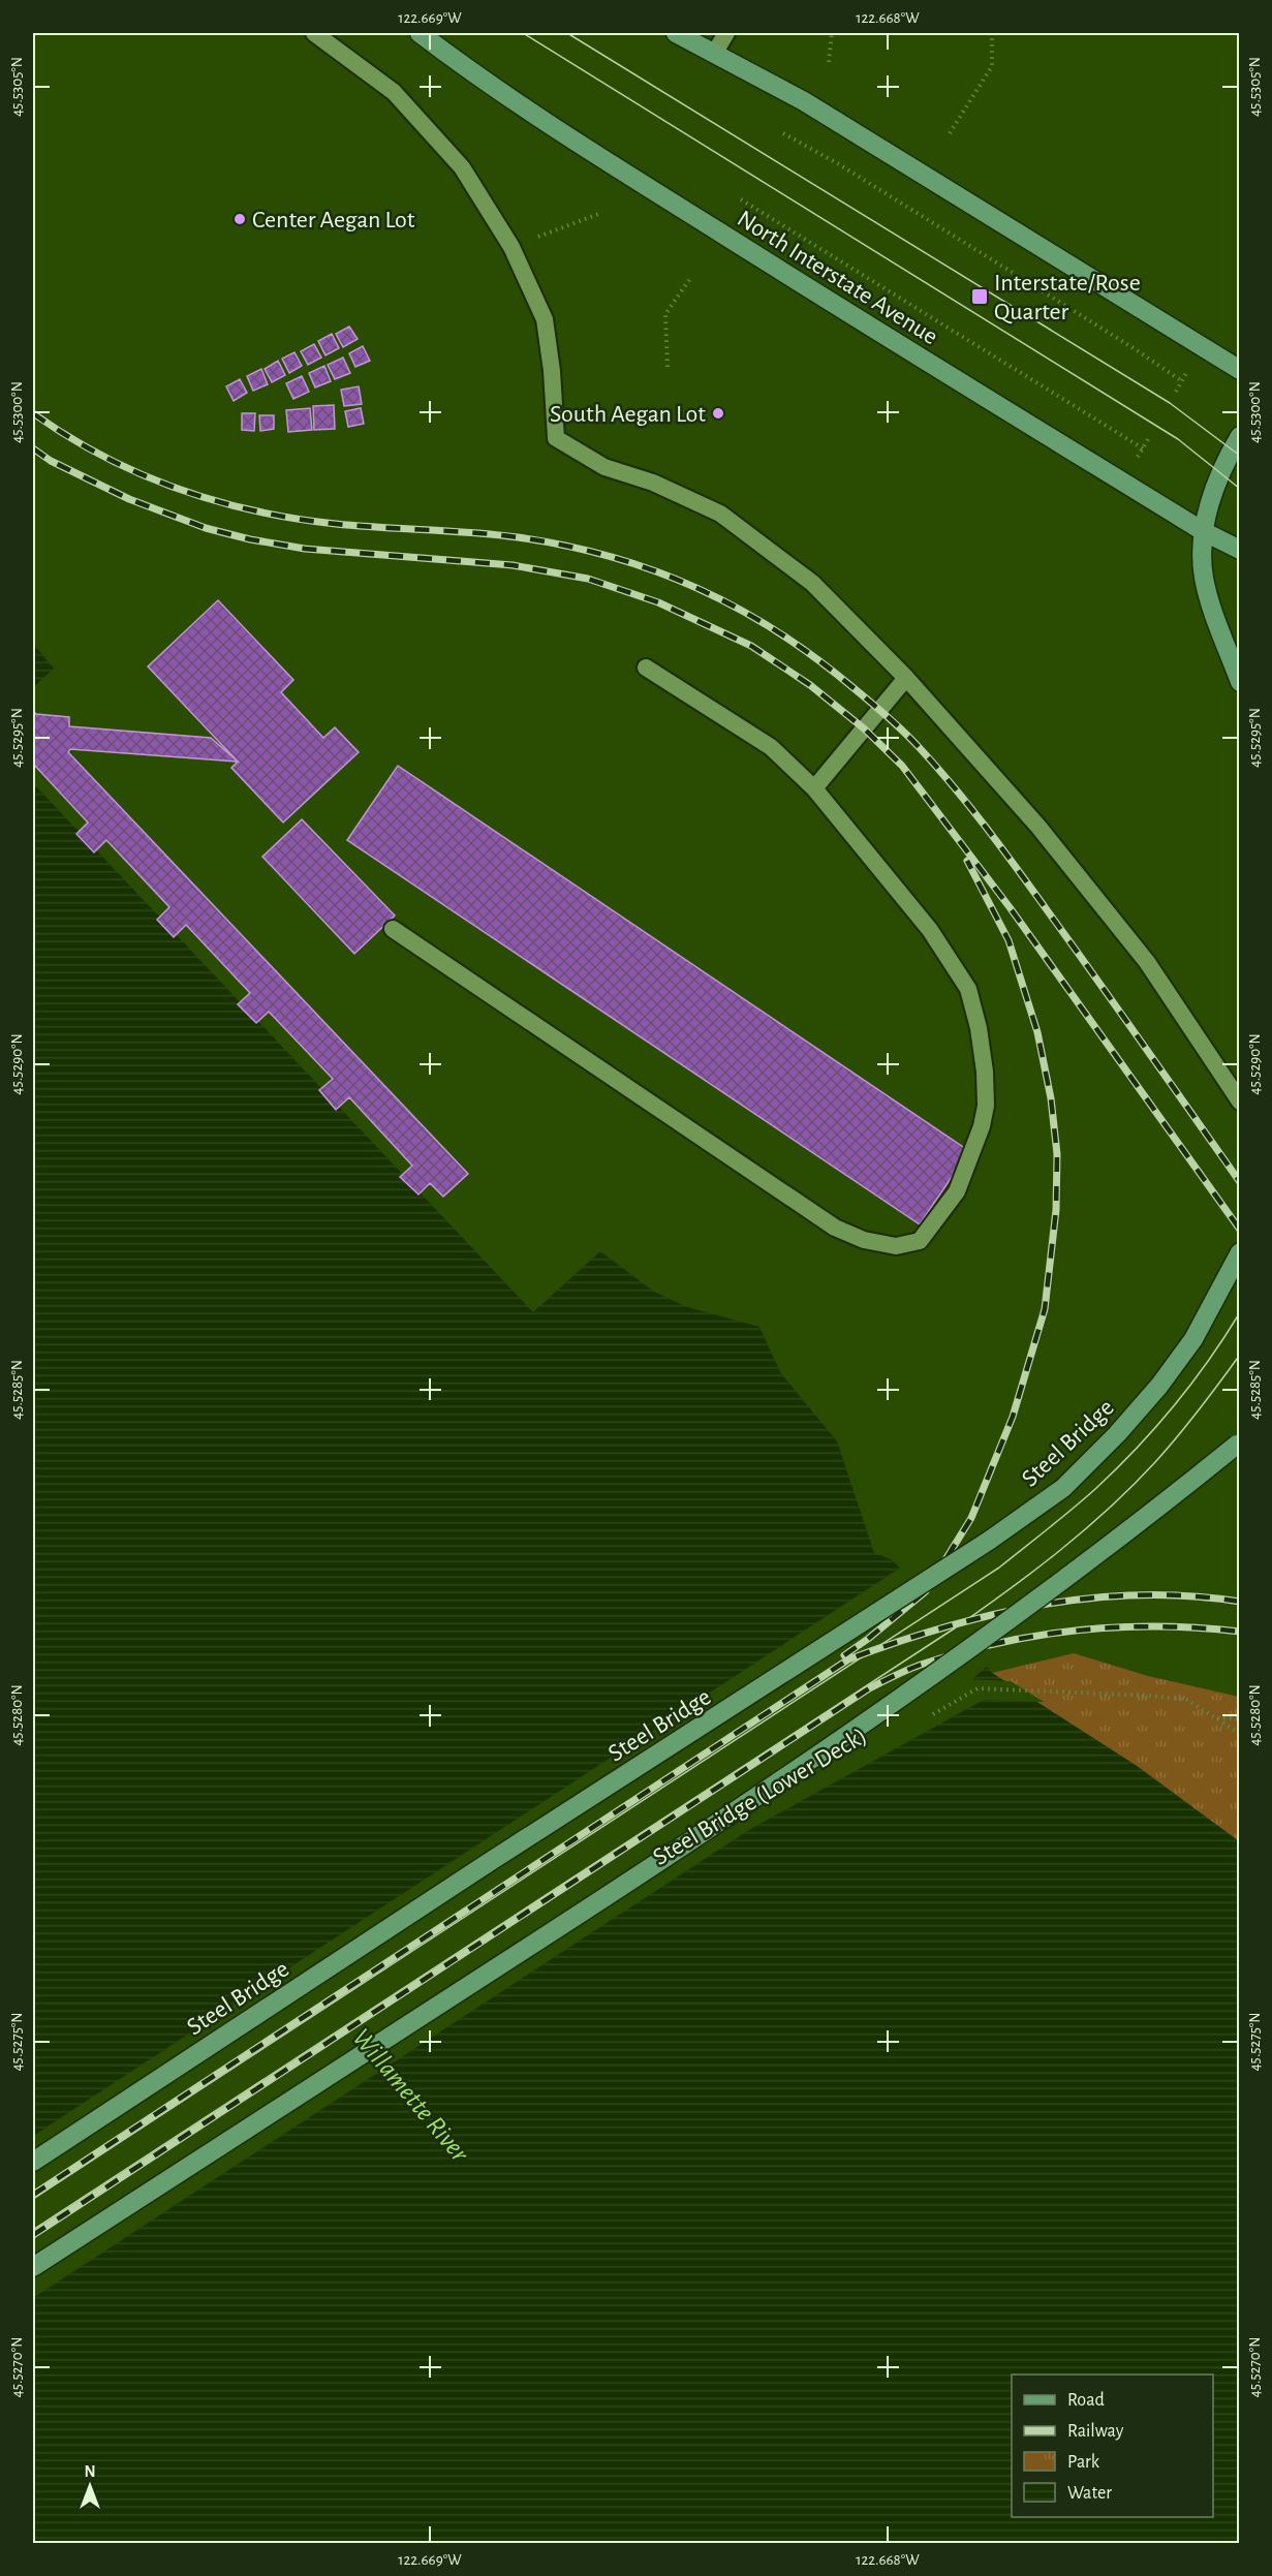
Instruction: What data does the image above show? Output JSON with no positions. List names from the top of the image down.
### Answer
{
  "streets": {
    "main road": ["North Interstate Avenue", "Steel Bridge"]
  },
  "water": ["Willamette River"],
  "places": {
    "other": ["Center Aegan Lot", "South Aegan Lot"],
    "transit": ["Interstate/Rose Quarter"]
  },
  "legend": [
    "Road",
    "Railway",
    "Park",
    "Water"
  ],
  "north": "top",
  "coordinates": [
    "122.669°W",
    "122.668°W",
    "45.5305°N",
    "45.5300°N",
    "45.5295°N",
    "45.5290°N",
    "45.5285°N",
    "45.5280°N",
    "45.5275°N",
    "45.5270°N"
  ]
}
